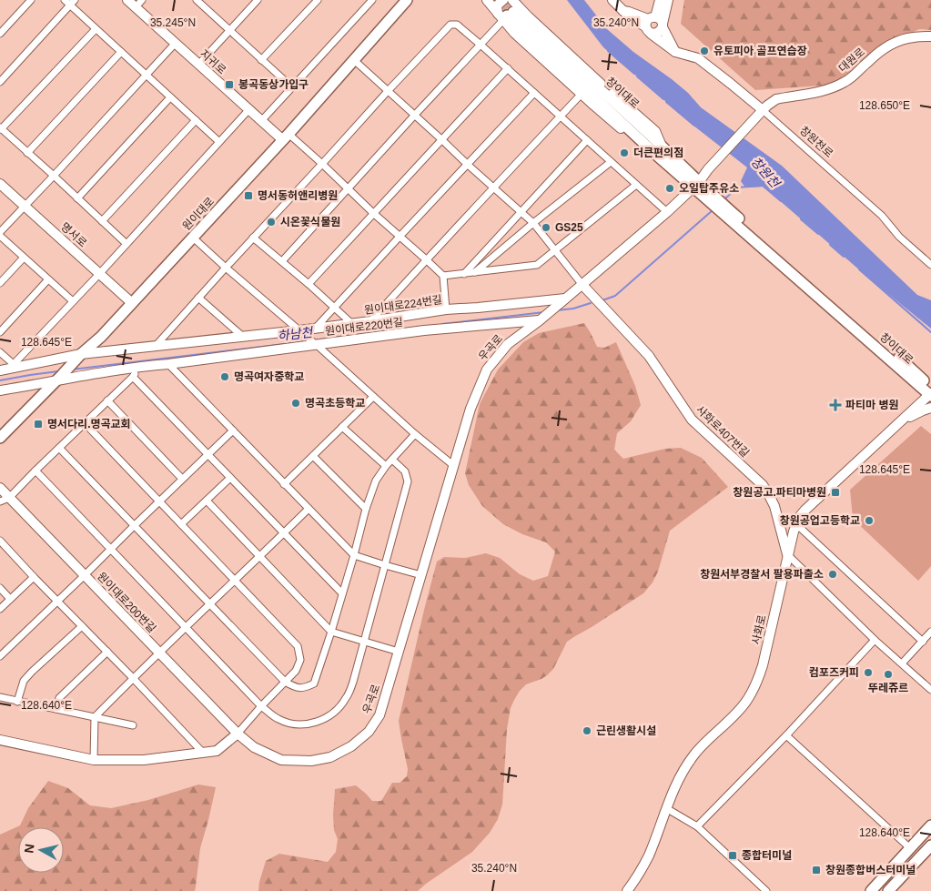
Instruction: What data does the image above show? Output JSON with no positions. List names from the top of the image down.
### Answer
{
  "streets": {
    "main road": ["창이대로", "원이대로"],
    "street": [
      "대원로",
      "지귀로",
      "창원천로",
      "명서로",
      "원이대로224번길",
      "원이대로220번길",
      "우곡로",
      "사화로407번길",
      "원이대로200번길",
      "사화로"
    ]
  },
  "crossings": [
    ["대원로", "창이대로"],
    ["대원로", "창원천로"],
    ["지귀로", "원이대로"],
    ["창이대로", "사화로"],
    ["원이대로", "명서로"],
    ["원이대로", "원이대로224번길"],
    ["원이대로", "원이대로220번길"],
    ["원이대로224번길", "우곡로"],
    ["원이대로220번길", "우곡로"],
    ["우곡로", "원이대로200번길"],
    ["사화로407번길", "사화로"]
  ],
  "water": ["창원천", "하남천"],
  "places": {
    "other": [
      "유토피아 골프연습장",
      "더큰편의점",
      "오일탑주유소",
      "시온꽃식물원",
      "GS25",
      "명곡여자중학교",
      "명곡초등학교",
      "창원공업고등학교",
      "창원서부경찰서 팔용파출소",
      "컴포즈커피",
      "뚜레쥬르",
      "근린생활시설"
    ],
    "transit": [
      "봉곡동상가입구",
      "명서동허앤리병원",
      "명서다리.명곡교회",
      "창원공고.파티마병원",
      "종합터미널",
      "창원종합버스터미널"
    ],
    "health": ["파티마 병원"]
  },
  "north": "left",
  "coordinates": [
    "35.245°N",
    "35.240°N",
    "128.650°E",
    "128.645°E",
    "128.640°E"
  ]
}
